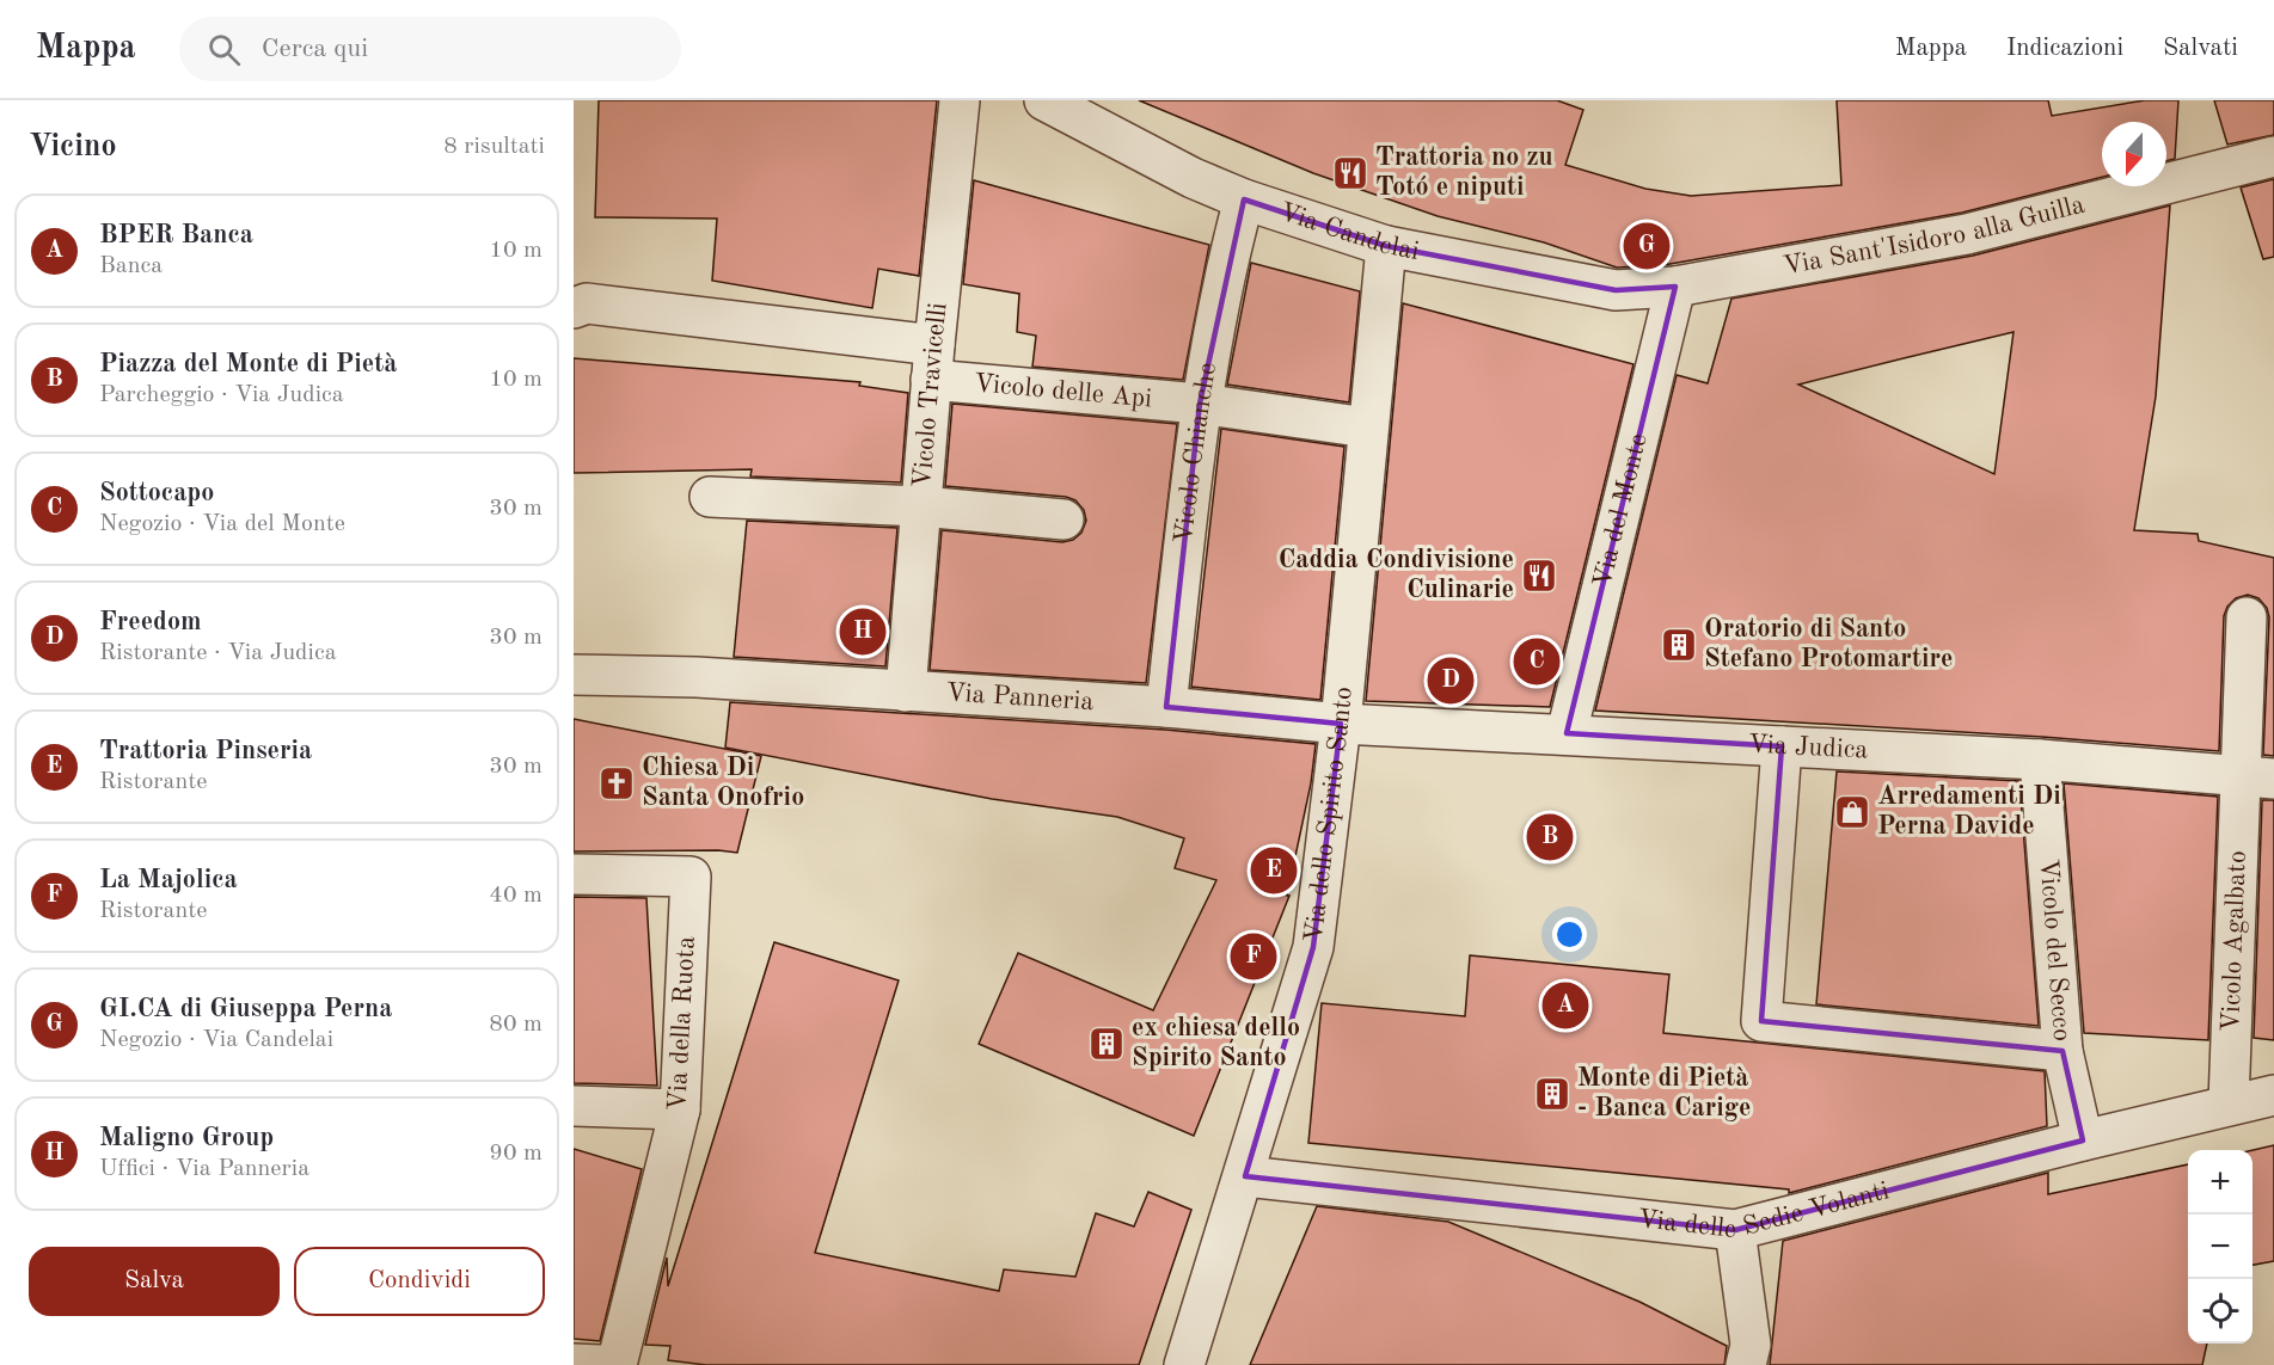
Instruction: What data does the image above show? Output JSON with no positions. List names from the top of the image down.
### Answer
{
  "streets": {
    "street": [
      "Via Candelai",
      "Via Sant'Isidoro alla Guilla",
      "Vicolo delle Api",
      "Vicolo Travicelli",
      "Vicolo Chianche",
      "Via del Monte",
      "Via Panneria",
      "Via Judica",
      "Via dello Spirito Santo",
      "Vicolo Agalbato",
      "Vicolo del Secco",
      "Via della Ruota",
      "Via delle Sedie Volanti"
    ]
  },
  "crossings": [
    ["Via Candelai", "Via Sant'Isidoro alla Guilla"],
    ["Via Candelai", "Vicolo Chianche"],
    ["Via Candelai", "Via del Monte"],
    ["Via Candelai", "Via dello Spirito Santo"],
    ["Via Sant'Isidoro alla Guilla", "Via del Monte"],
    ["Vicolo delle Api", "Vicolo Travicelli"],
    ["Vicolo delle Api", "Vicolo Chianche"],
    ["Vicolo delle Api", "Via dello Spirito Santo"],
    ["Vicolo Travicelli", "Via Panneria"],
    ["Vicolo Chianche", "Via Panneria"],
    ["Via del Monte", "Via Judica"],
    ["Via Panneria", "Via Judica"],
    ["Via Panneria", "Via dello Spirito Santo"],
    ["Via Judica", "Via dello Spirito Santo"],
    ["Via Judica", "Vicolo Agalbato"],
    ["Via Judica", "Vicolo del Secco"],
    ["Via dello Spirito Santo", "Via delle Sedie Volanti"],
    ["Vicolo Agalbato", "Via delle Sedie Volanti"],
    ["Vicolo del Secco", "Via delle Sedie Volanti"]
  ],
  "places": {
    "restaurant": ["Trattoria no zu Totó e niputi", "Caddia Condivisione Culinarie"],
    "building": ["Oratorio di Santo Stefano Protomartire", "ex chiesa dello Spirito Santo", "Monte di Pietà - Banca Carige"],
    "church": ["Chiesa Di Santa Onofrio"],
    "shop": ["Arredamenti Di Perna Davide"]
  },
  "north": "bottom",
  "page": {
    "header": "Mappa",
    "search": "Cerca qui",
    "nav": ["Mappa", "Indicazioni", "Salvati"],
    "heading": ["Vicino", "8 risultati"],
    "list": [
      {
        "mark": "A",
        "name": "BPER Banca",
        "note": "Banca",
        "value": "10 m"
      },
      {
        "mark": "B",
        "name": "Piazza del Monte di Pietà",
        "note": "Parcheggio · Via Judica",
        "value": "10 m"
      },
      {
        "mark": "C",
        "name": "Sottocapo",
        "note": "Negozio · Via del Monte",
        "value": "30 m"
      },
      {
        "mark": "D",
        "name": "Freedom",
        "note": "Ristorante · Via Judica",
        "value": "30 m"
      },
      {
        "mark": "E",
        "name": "Trattoria Pinseria",
        "note": "Ristorante",
        "value": "30 m"
      },
      {
        "mark": "F",
        "name": "La Majolica",
        "note": "Ristorante",
        "value": "40 m"
      },
      {
        "mark": "G",
        "name": "GI.CA di Giuseppa Perna",
        "note": "Negozio · Via Candelai",
        "value": "80 m"
      },
      {
        "mark": "H",
        "name": "Maligno Group",
        "note": "Uffici · Via Panneria",
        "value": "90 m"
      }
    ],
    "pins": [
      "G",
      "H",
      "C",
      "D",
      "B",
      "E",
      "F",
      "A"
    ],
    "map_buttons": ["+", "−"],
    "buttons": ["Salva", "Condividi"]
  }
}
